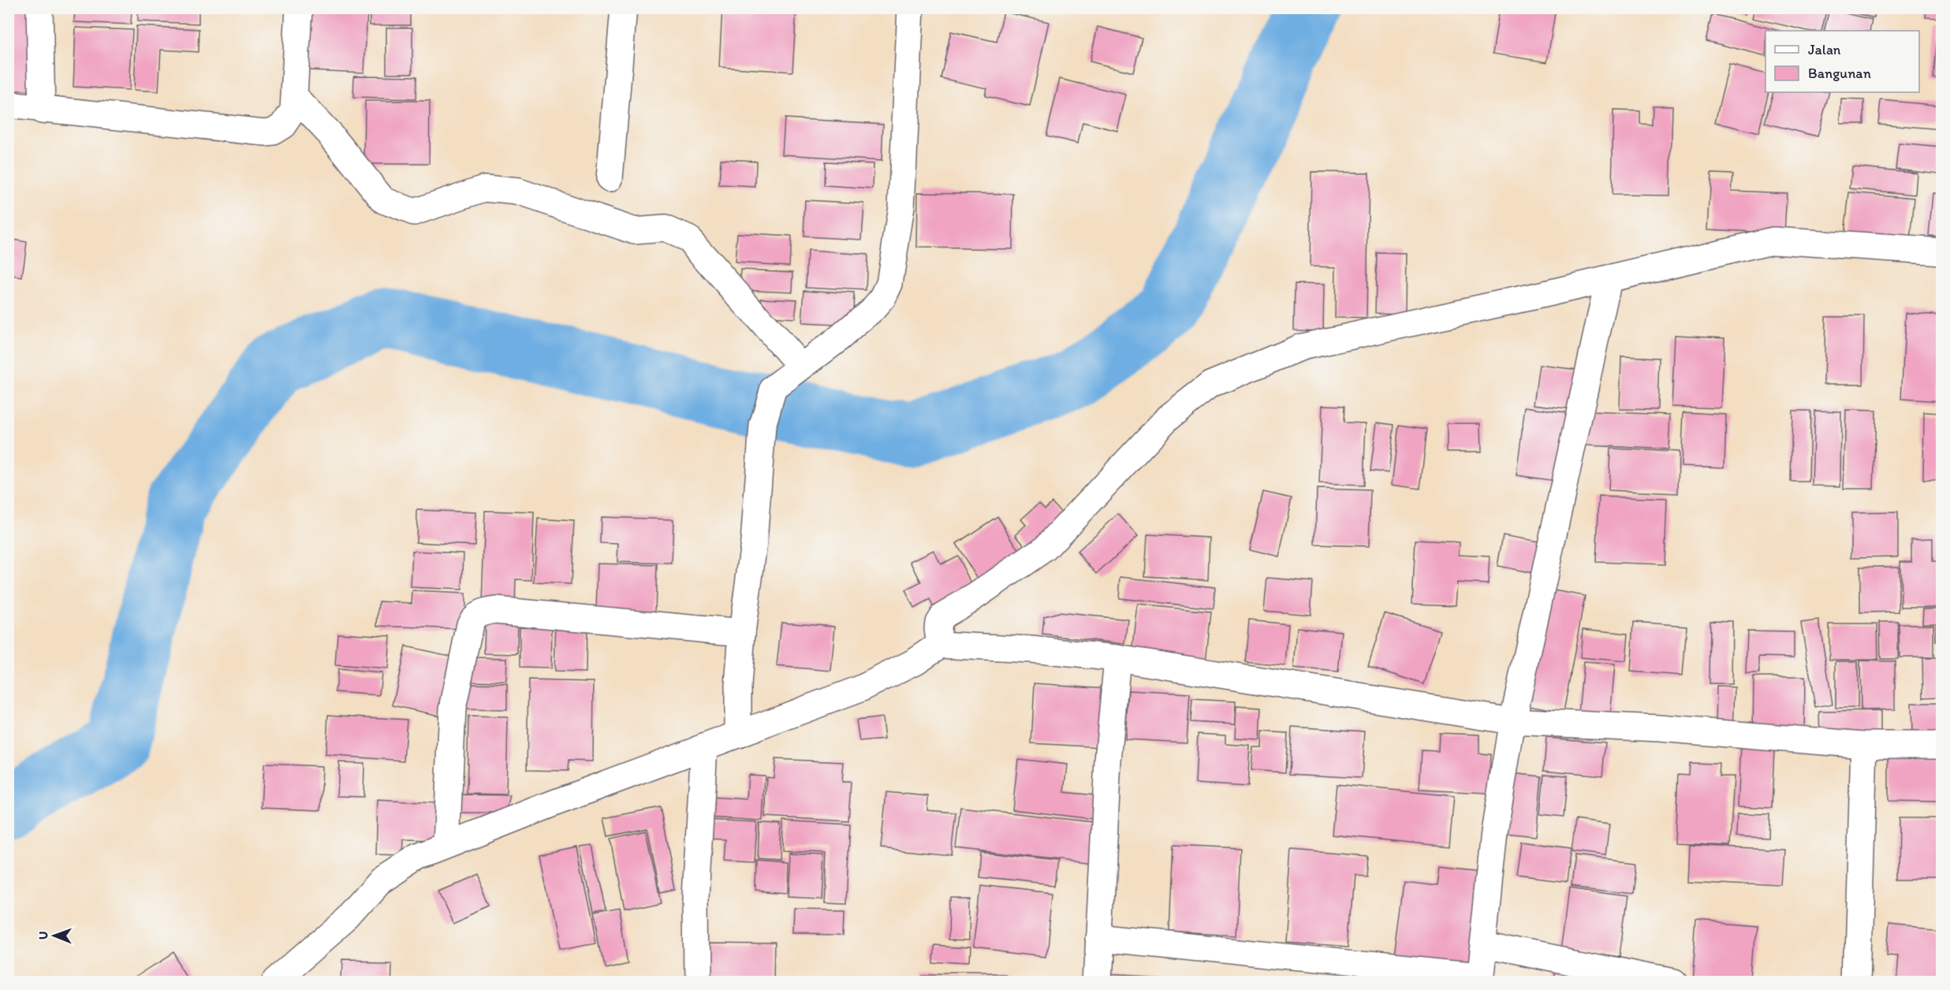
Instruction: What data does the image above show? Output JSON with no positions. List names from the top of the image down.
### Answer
{
  "legend": ["Jalan", "Bangunan"],
  "north": "left"
}
